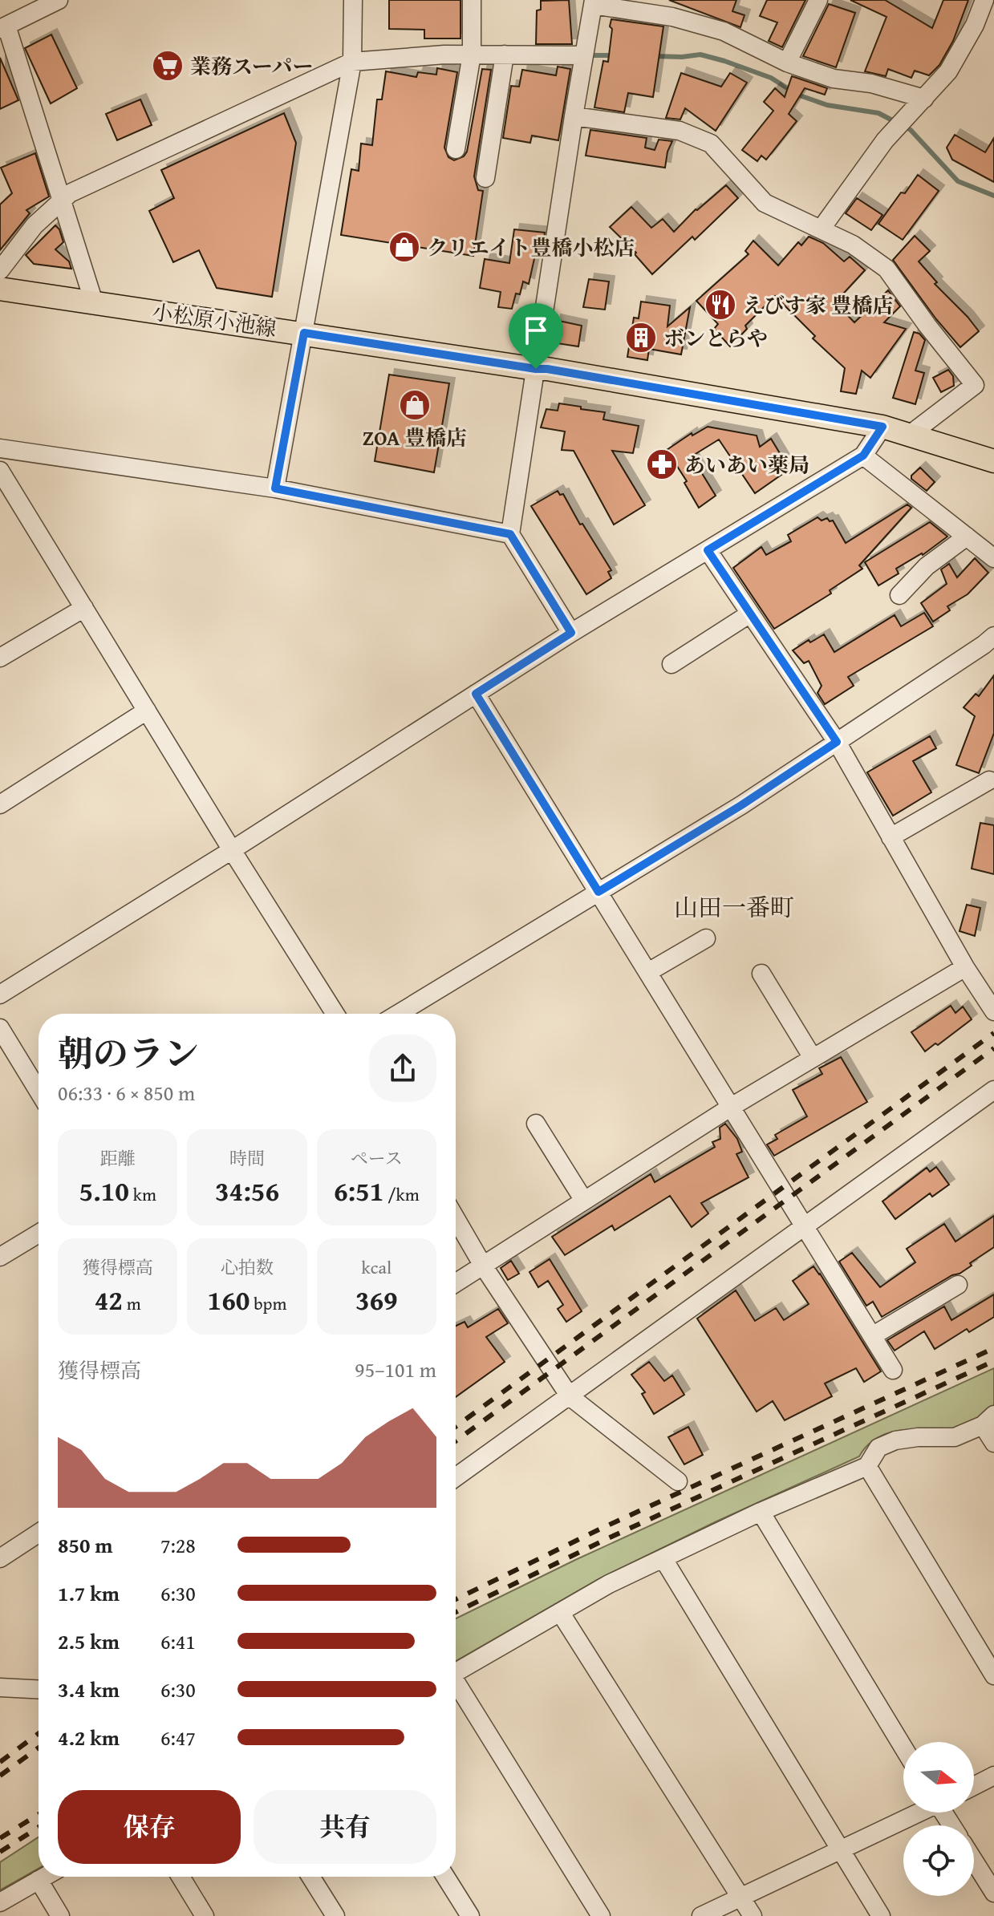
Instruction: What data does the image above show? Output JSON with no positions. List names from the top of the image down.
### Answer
{
  "streets": {
    "main road": ["小松原小池線"]
  },
  "districts": ["山田一番町"],
  "places": {
    "supermarket": ["業務スーパー"],
    "shop": ["クリエイト豊橋小松店", "ZOA 豊橋店"],
    "restaurant": ["えびす家 豊橋店"],
    "building": ["ボンとらや"],
    "pharmacy": ["あいあい薬局"]
  },
  "north": "right",
  "page": {
    "heading": ["朝のラン", "06:33 · 6 × 850 m"],
    "stats": [
      ["距離", "5.10 km"],
      ["時間", "34:56"],
      ["ペース", "6:51 /km"],
      ["獲得標高", "42 m"],
      ["心拍数", "160 bpm"],
      ["kcal", "369"]
    ],
    "chart": ["獲得標高", "95–101 m"],
    "list": [
      {
        "name": "850 m",
        "note": "7:28"
      },
      {
        "name": "1.7 km",
        "note": "6:30"
      },
      {
        "name": "2.5 km",
        "note": "6:41"
      },
      {
        "name": "3.4 km",
        "note": "6:30"
      },
      {
        "name": "4.2 km",
        "note": "6:47"
      }
    ],
    "buttons": ["保存", "共有"]
  }
}
